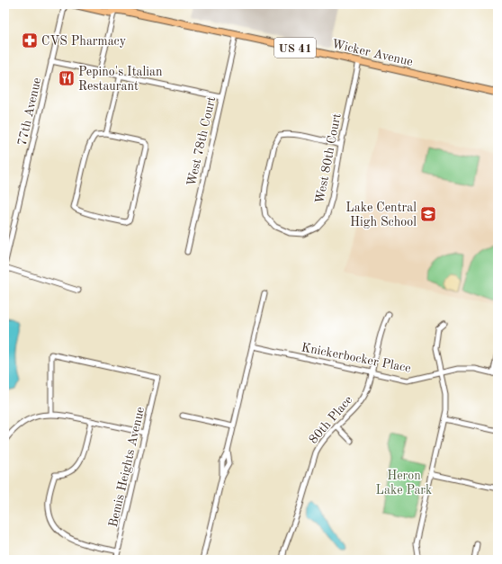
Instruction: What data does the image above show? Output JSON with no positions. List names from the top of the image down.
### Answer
{
  "streets": {
    "highway": ["US 41", "Wicker Avenue"],
    "street": [
      "77th Avenue",
      "West 78th Court",
      "West 80th Court",
      "Knickerbocker Place",
      "80th Place",
      "Bemis Heights Avenue"
    ]
  },
  "crossings": [
    ["Wicker Avenue", "West 78th Court"],
    ["Wicker Avenue", "West 80th Court"],
    ["Knickerbocker Place", "80th Place"]
  ],
  "parks": ["Heron Lake Park"],
  "places": {
    "pharmacy": ["CVS Pharmacy"],
    "restaurant": ["Pepino's Italian Restaurant"],
    "school or university": ["Lake Central High School"]
  }
}
